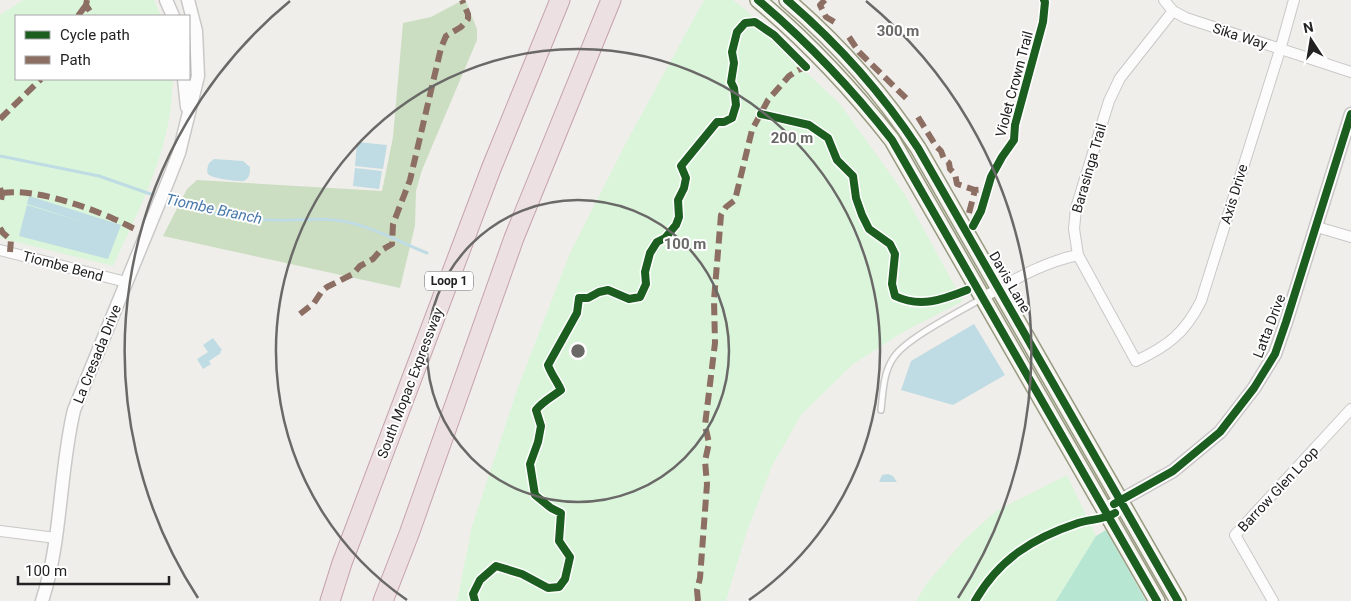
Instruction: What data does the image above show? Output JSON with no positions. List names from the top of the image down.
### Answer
{
  "streets": {
    "highway": ["Loop 1", "South Mopac Expressway"],
    "main road": ["Davis Lane"],
    "street": [
      "Sika Way",
      "Barasinga Trail",
      "Axis Drive",
      "Tiombe Bend",
      "Latta Drive",
      "La Cresada Drive",
      "Barrow Glen Loop"
    ],
    "cycle path": ["Violet Crown Trail"]
  },
  "crossings": [
    ["Sika Way", "Barasinga Trail"],
    ["Sika Way", "Axis Drive"],
    ["Barasinga Trail", "Axis Drive"],
    ["Tiombe Bend", "La Cresada Drive"],
    ["Davis Lane", "Latta Drive"]
  ],
  "water": ["Tiombe Branch"],
  "legend": ["Cycle path", "Path"],
  "scale_bar": "100 m",
  "north": "top",
  "rings": ["300 m", "200 m", "100 m"]
}
